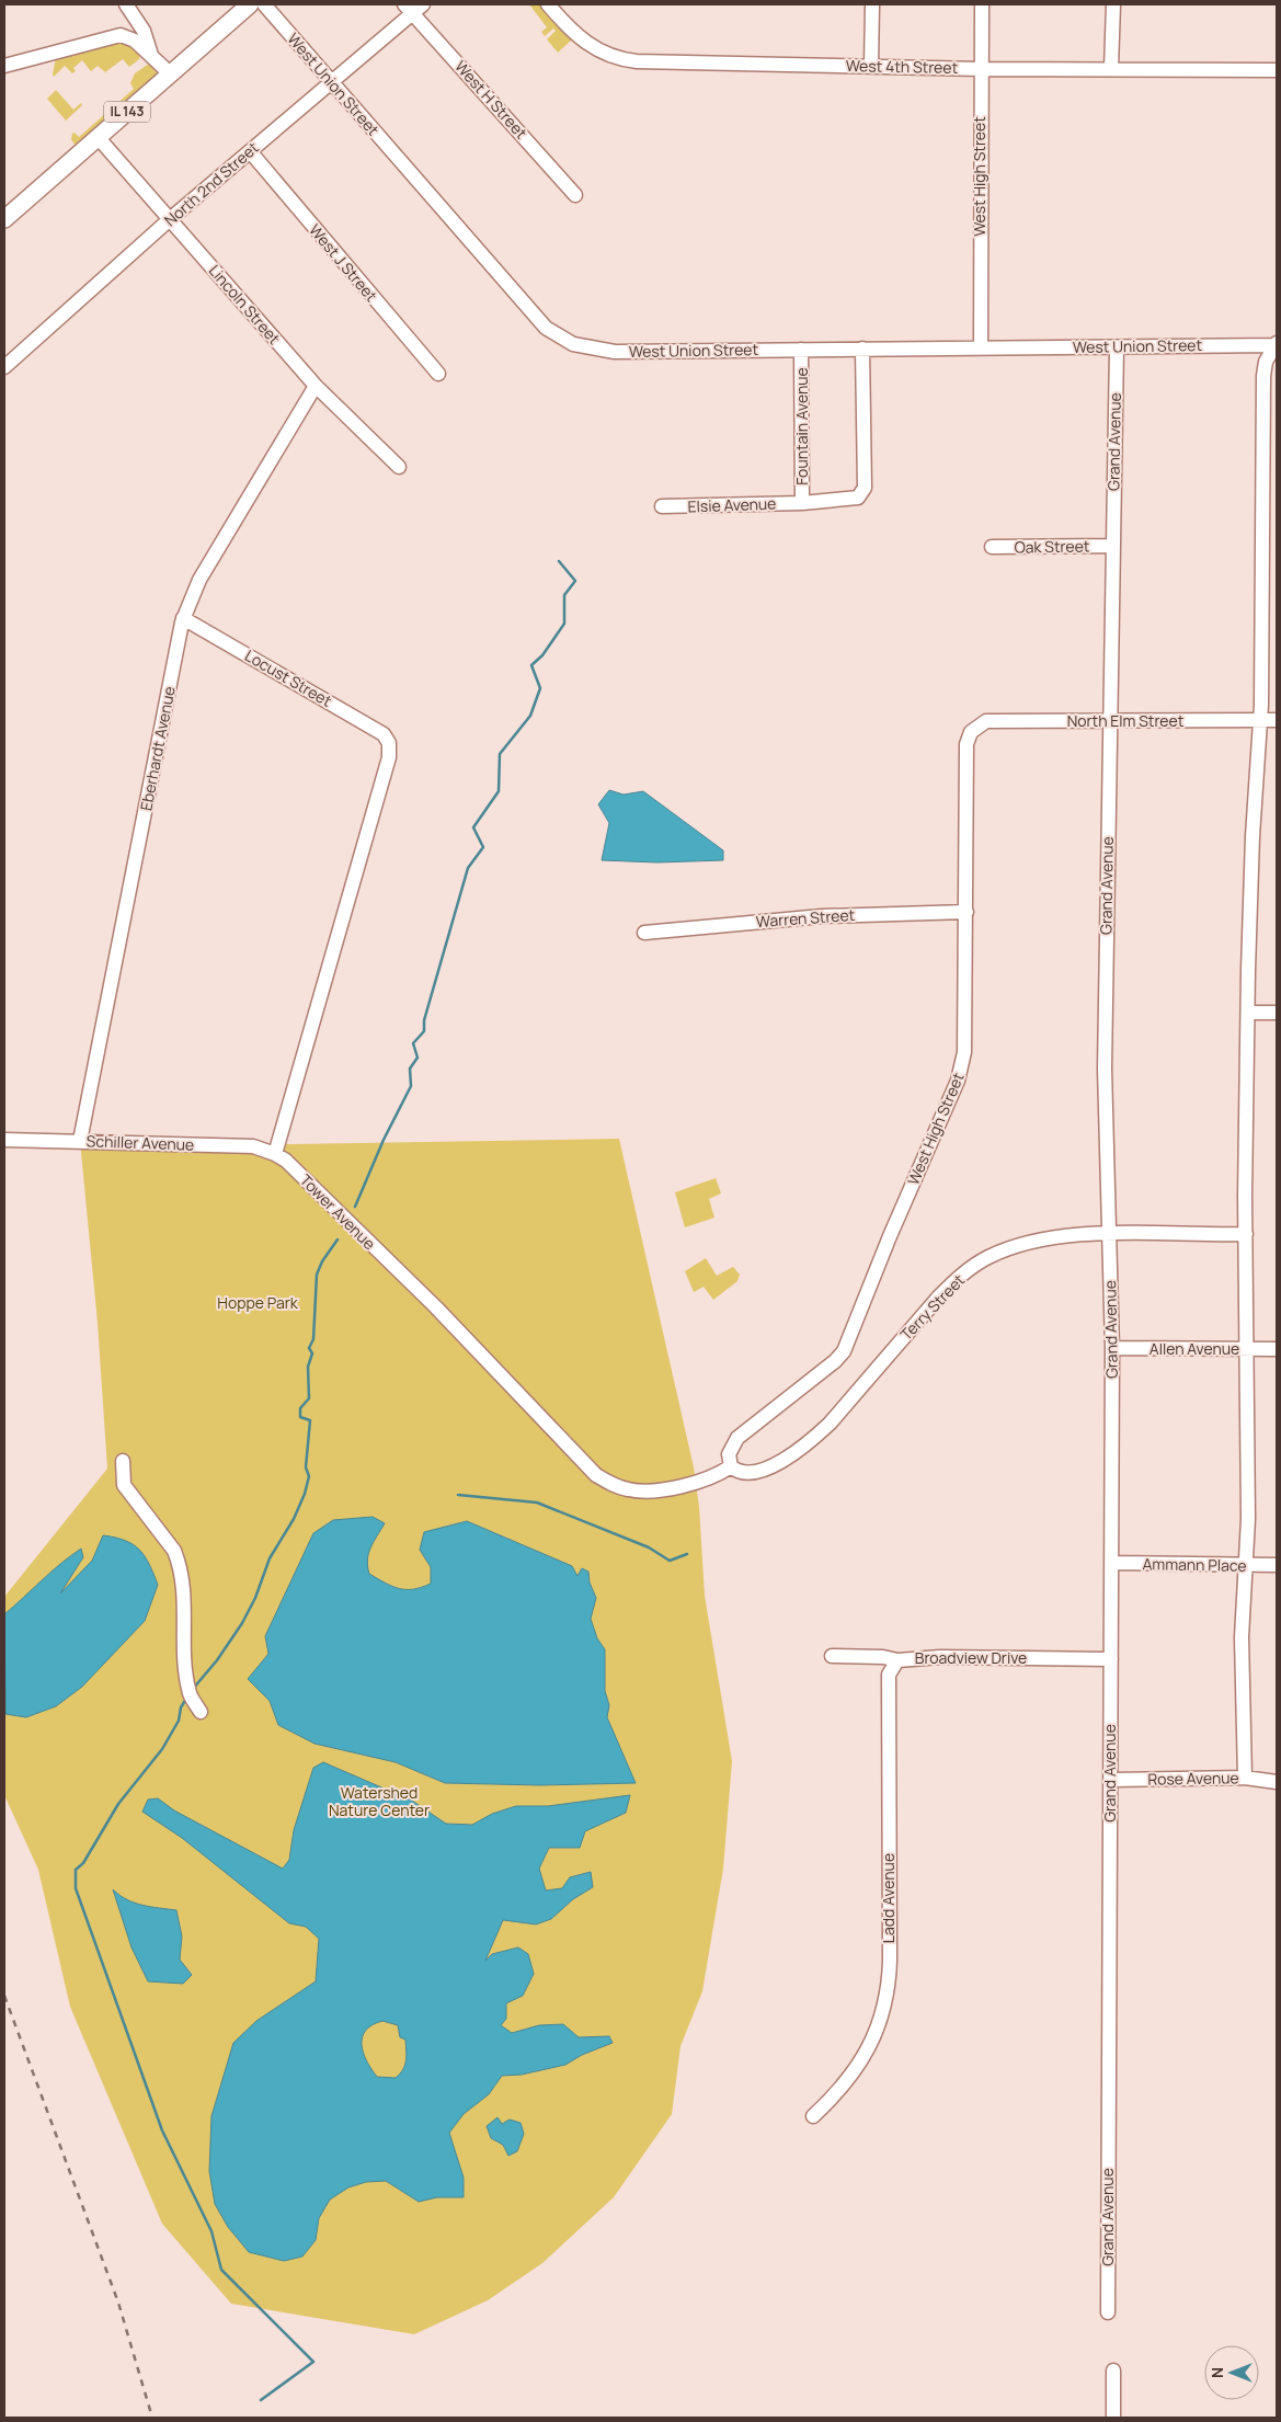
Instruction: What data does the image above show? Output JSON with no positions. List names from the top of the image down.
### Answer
{
  "streets": {
    "main road": ["IL 143"],
    "street": [
      "West 4th Street",
      "West Union Street",
      "West H Street",
      "West High Street",
      "North 2nd Street",
      "West J Street",
      "Lincoln Street",
      "Fountain Avenue",
      "Grand Avenue",
      "Elsie Avenue",
      "Oak Street",
      "Locust Street",
      "North Elm Street",
      "Eberhardt Avenue",
      "Warren Street",
      "Schiller Avenue",
      "Tower Avenue",
      "Terry Street",
      "Allen Avenue",
      "Ammann Place",
      "Broadview Drive",
      "Rose Avenue",
      "Ladd Avenue"
    ]
  },
  "crossings": [
    ["West 4th Street", "West High Street"],
    ["West Union Street", "West High Street"],
    ["West Union Street", "North 2nd Street"],
    ["West Union Street", "Fountain Avenue"],
    ["West Union Street", "Grand Avenue"],
    ["West Union Street", "Elsie Avenue"],
    ["West H Street", "North 2nd Street"],
    ["IL 143", "Lincoln Street"],
    ["West High Street", "North Elm Street"],
    ["West High Street", "Warren Street"],
    ["West High Street", "Tower Avenue"],
    ["West High Street", "Terry Street"],
    ["North 2nd Street", "West J Street"],
    ["North 2nd Street", "Lincoln Street"],
    ["Lincoln Street", "Eberhardt Avenue"],
    ["Fountain Avenue", "Elsie Avenue"],
    ["Grand Avenue", "Oak Street"],
    ["Grand Avenue", "North Elm Street"],
    ["Grand Avenue", "Terry Street"],
    ["Grand Avenue", "Allen Avenue"],
    ["Grand Avenue", "Ammann Place"],
    ["Grand Avenue", "Broadview Drive"],
    ["Grand Avenue", "Rose Avenue"],
    ["Locust Street", "Eberhardt Avenue"],
    ["Locust Street", "Schiller Avenue"],
    ["Locust Street", "Tower Avenue"],
    ["Eberhardt Avenue", "Schiller Avenue"],
    ["Schiller Avenue", "Tower Avenue"],
    ["Tower Avenue", "Terry Street"],
    ["Broadview Drive", "Ladd Avenue"]
  ],
  "parks": ["Hoppe Park", "Watershed Nature Center"],
  "north": "left"
}
